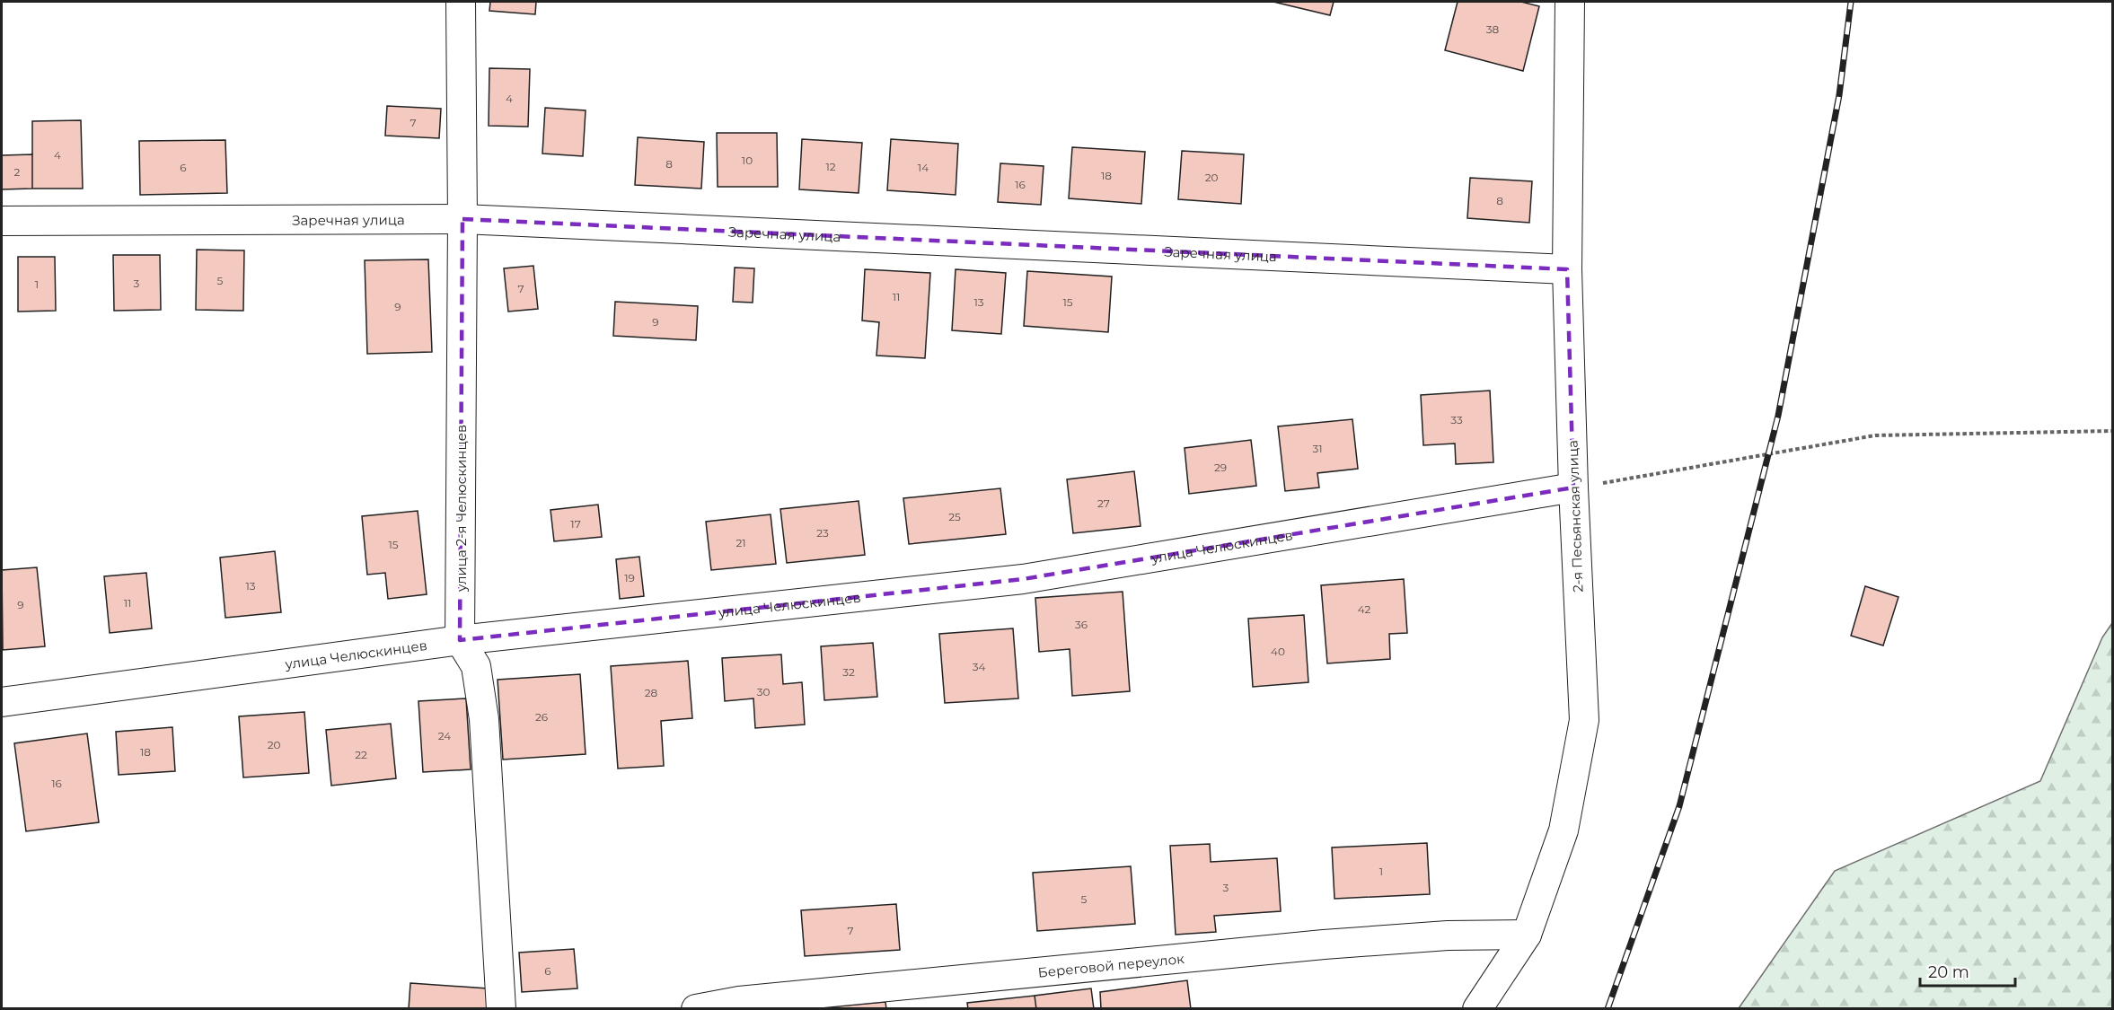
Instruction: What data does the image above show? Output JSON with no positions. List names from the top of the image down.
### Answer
{
  "streets": {
    "street": [
      "Заречная улица",
      "улица 2-я Челюскинцев",
      "2-я Песьянская улица",
      "улица Челюскинцев",
      "Береговой переулок"
    ]
  },
  "crossings": [
    ["Заречная улица", "улица 2-я Челюскинцев"],
    ["Заречная улица", "2-я Песьянская улица"],
    ["улица 2-я Челюскинцев", "улица Челюскинцев"],
    ["2-я Песьянская улица", "улица Челюскинцев"],
    ["2-я Песьянская улица", "Береговой переулок"]
  ],
  "house_numbers": [
    "38",
    "4",
    "7",
    "4",
    "10",
    "8",
    "12",
    "6",
    "14",
    "2",
    "18",
    "20",
    "16",
    "8",
    "5",
    "3",
    "1",
    "7",
    "11",
    "13",
    "15",
    "9",
    "9",
    "33",
    "31",
    "29",
    "27",
    "25",
    "17",
    "23",
    "21",
    "15",
    "19",
    "13",
    "11",
    "9",
    "42",
    "36",
    "40",
    "34",
    "32",
    "30",
    "28",
    "26",
    "24",
    "20",
    "18",
    "22",
    "16",
    "1",
    "3",
    "5",
    "7",
    "6"
  ],
  "scale_bar": "20 m"
}
